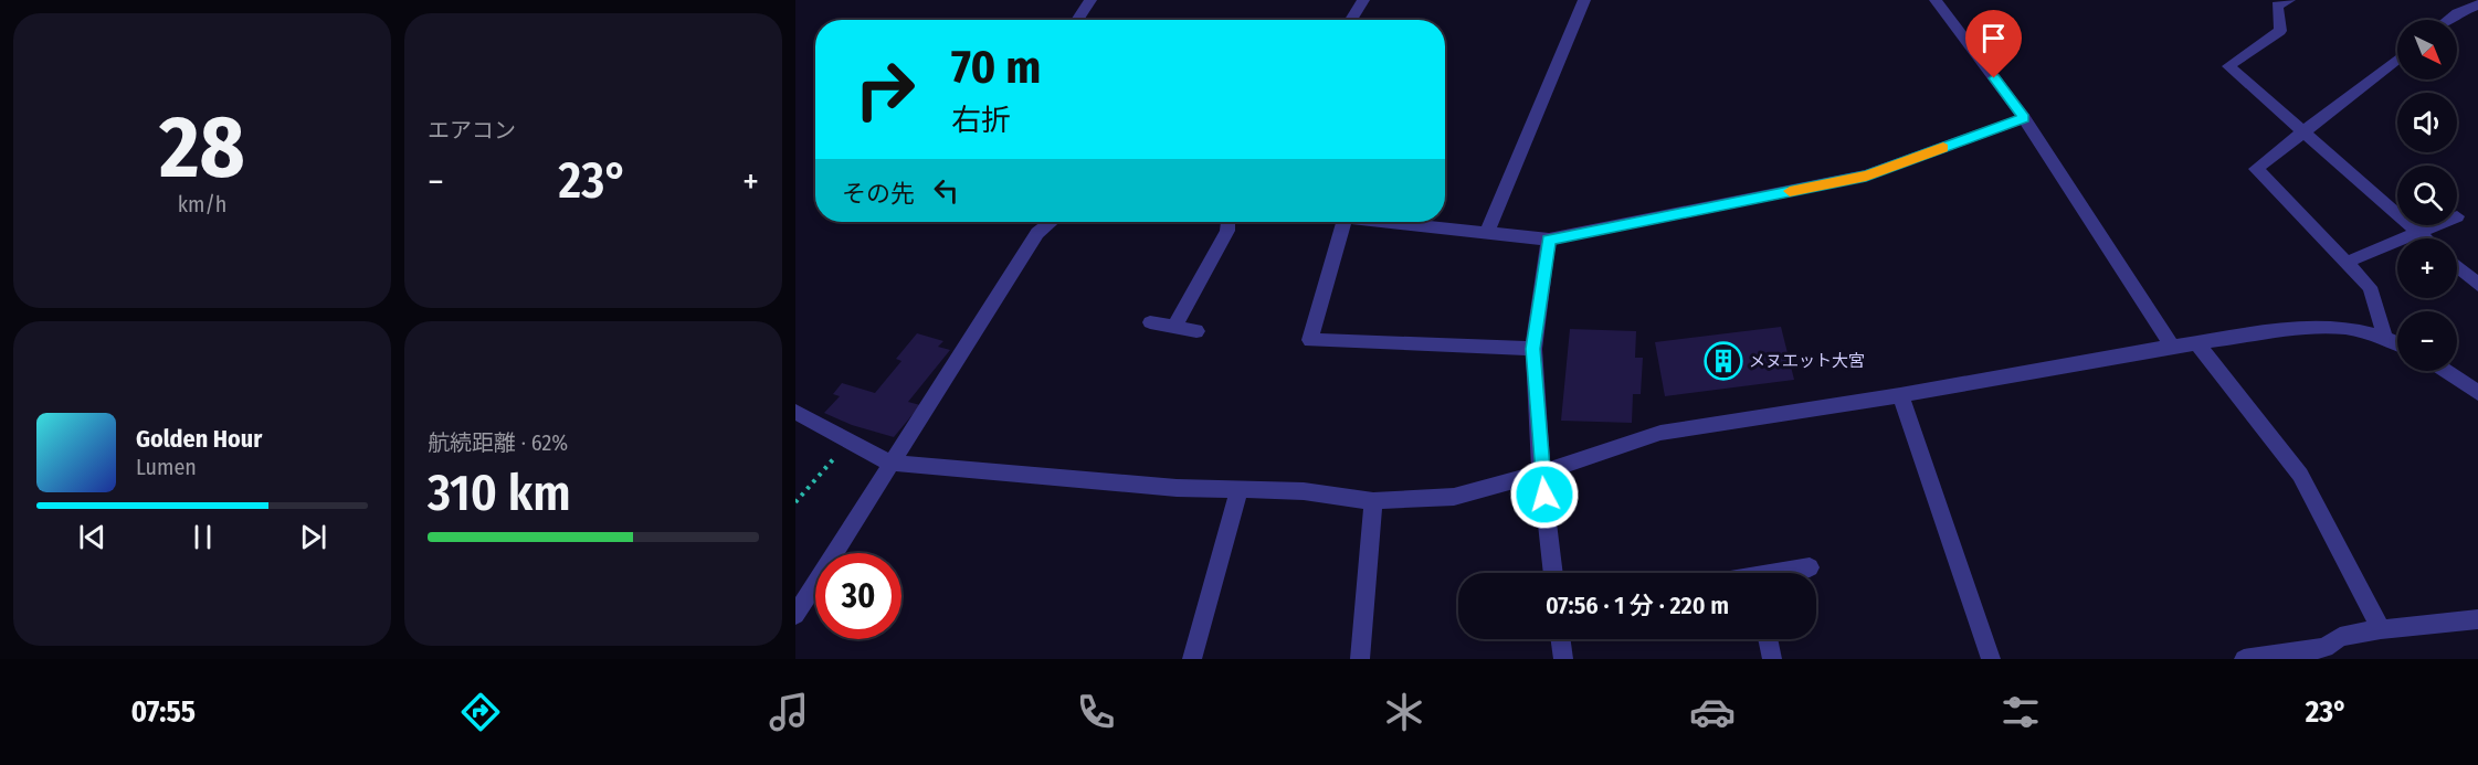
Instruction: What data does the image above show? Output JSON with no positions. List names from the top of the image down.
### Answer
{
  "places": {
    "building": ["メヌエット大宮"]
  },
  "north": "bottom right",
  "page": {
    "tile": [
      ["28", "km/h"],
      "エアコン",
      ["航続距離 · 62%", "310 km"]
    ],
    "map_buttons": ["+", "−"],
    "turn": ["70 m", "右折"],
    "heat": ["−", "23°", "+"],
    "then": "その先",
    "song": ["Golden Hour", "Lumen"],
    "limit": "30",
    "trip": "07:56 · 1 分 · 220 m",
    "tabs": ["07:55", "23°"]
  }
}
